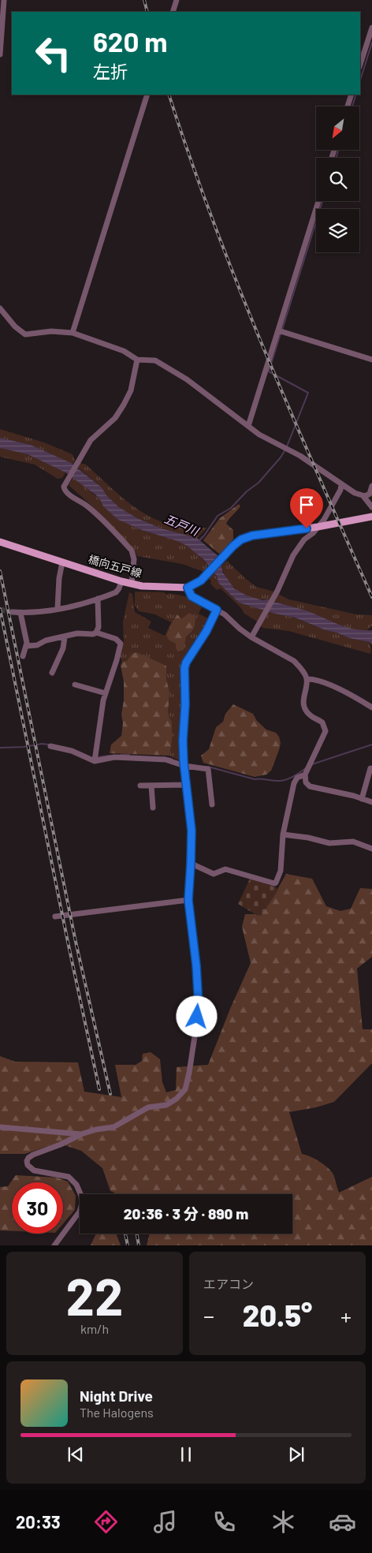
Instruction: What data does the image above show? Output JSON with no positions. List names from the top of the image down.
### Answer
{
  "streets": {
    "main road": ["橋向五戸線"]
  },
  "water": ["五戸川"],
  "north": "bottom left",
  "page": {
    "turn": ["620 m", "左折"],
    "limit": "30",
    "trip": "20:36 · 3 分 · 890 m",
    "tile": [
      ["22", "km/h"],
      "エアコン"
    ],
    "heat": ["−", "20.5°", "+"],
    "song": ["Night Drive", "The Halogens"],
    "tabs": "20:33"
  }
}
